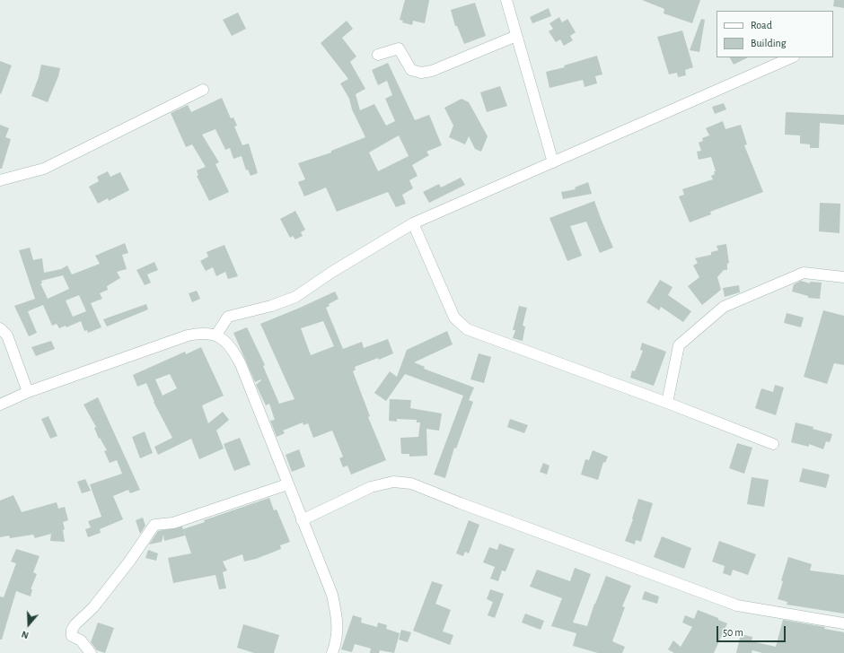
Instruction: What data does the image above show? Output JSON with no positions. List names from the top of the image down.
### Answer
{
  "legend": ["Road", "Building"],
  "scale_bar": "50 m",
  "north": "bottom"
}
